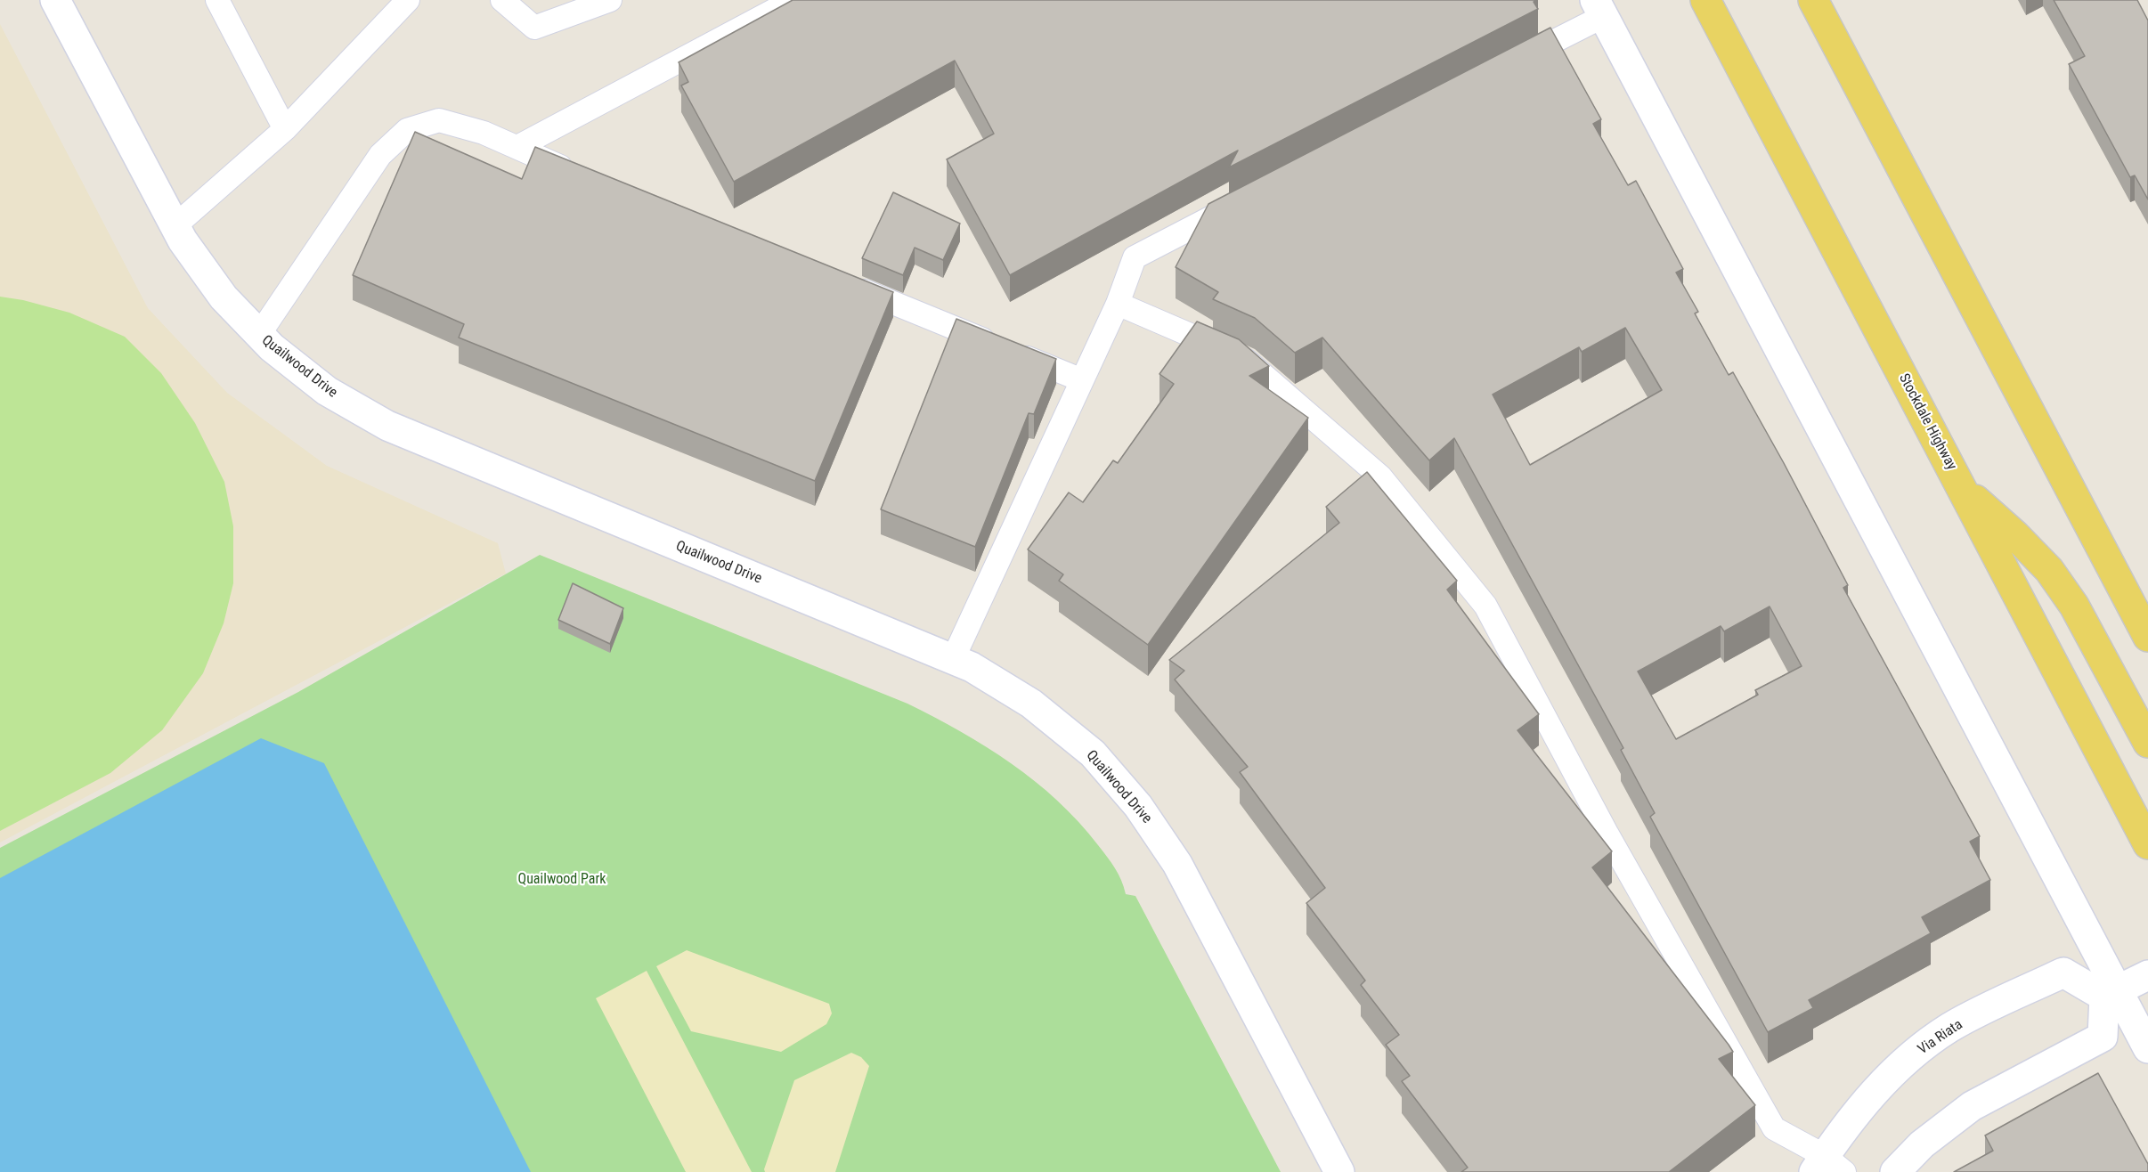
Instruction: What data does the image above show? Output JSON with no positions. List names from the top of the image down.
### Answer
{
  "streets": {
    "main road": ["Stockdale Highway"],
    "street": ["Quailwood Drive", "Via Riata"]
  },
  "parks": ["Quailwood Park"]
}
